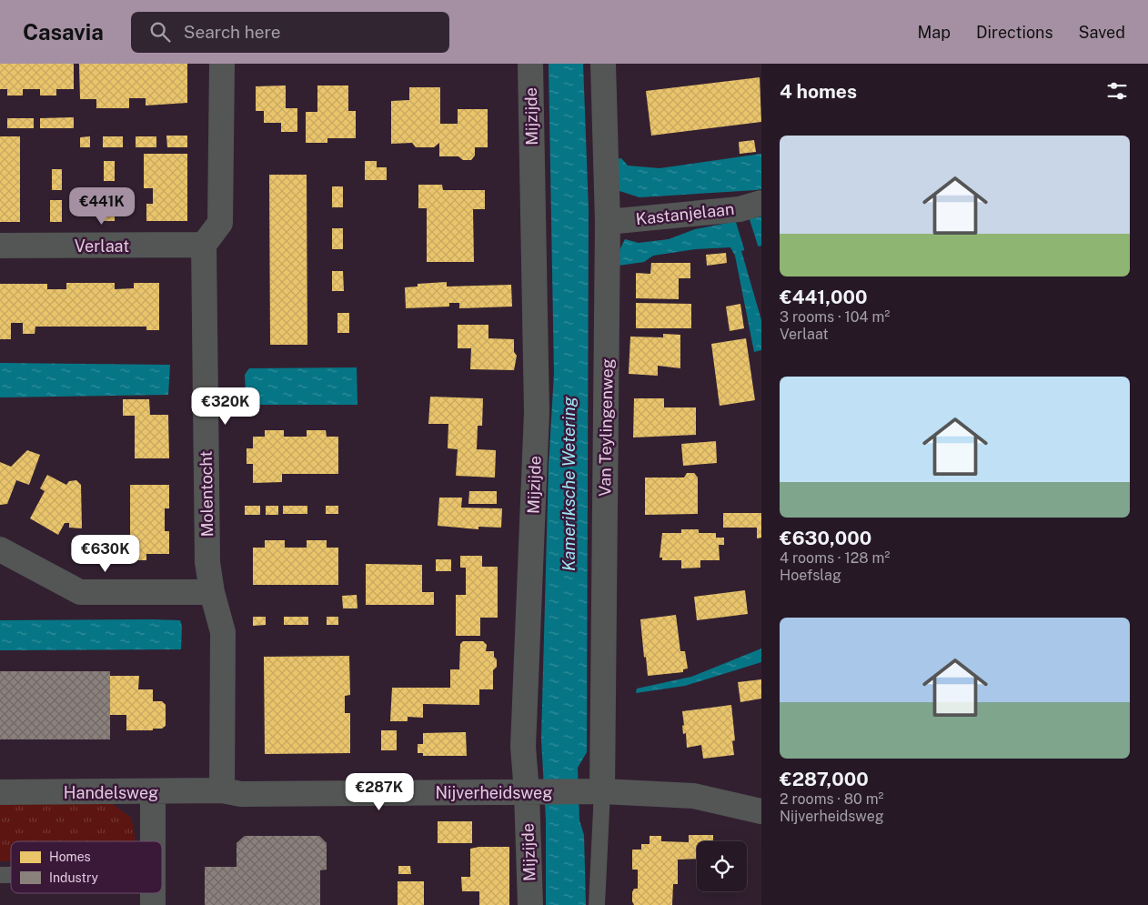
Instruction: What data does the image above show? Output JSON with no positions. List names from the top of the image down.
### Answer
{
  "streets": {
    "street": [
      "Mijzijde",
      "Kastanjelaan",
      "Verlaat",
      "Van Teylingenweg",
      "Molentocht",
      "Handelsweg",
      "Nijverheidsweg"
    ]
  },
  "crossings": [
    ["Mijzijde", "Nijverheidsweg"],
    ["Kastanjelaan", "Van Teylingenweg"],
    ["Verlaat", "Molentocht"],
    ["Van Teylingenweg", "Nijverheidsweg"],
    ["Molentocht", "Handelsweg"],
    ["Molentocht", "Nijverheidsweg"],
    ["Handelsweg", "Nijverheidsweg"]
  ],
  "water": ["Kameriksche Wetering"],
  "legend": ["Homes", "Industry"],
  "page": {
    "header": "Casavia",
    "search": "Search here",
    "nav": ["Map", "Directions", "Saved"],
    "heading": "4 homes",
    "list": [
      {
        "name": "€441,000",
        "note": "3 rooms · 104 m² · Verlaat"
      },
      {
        "name": "€630,000",
        "note": "4 rooms · 128 m² · Hoefslag"
      },
      {
        "name": "€287,000",
        "note": "2 rooms · 80 m² · Nijverheidsweg"
      }
    ],
    "price": [
      "€441K",
      "€320K",
      "€630K",
      "€287K"
    ]
  }
}
